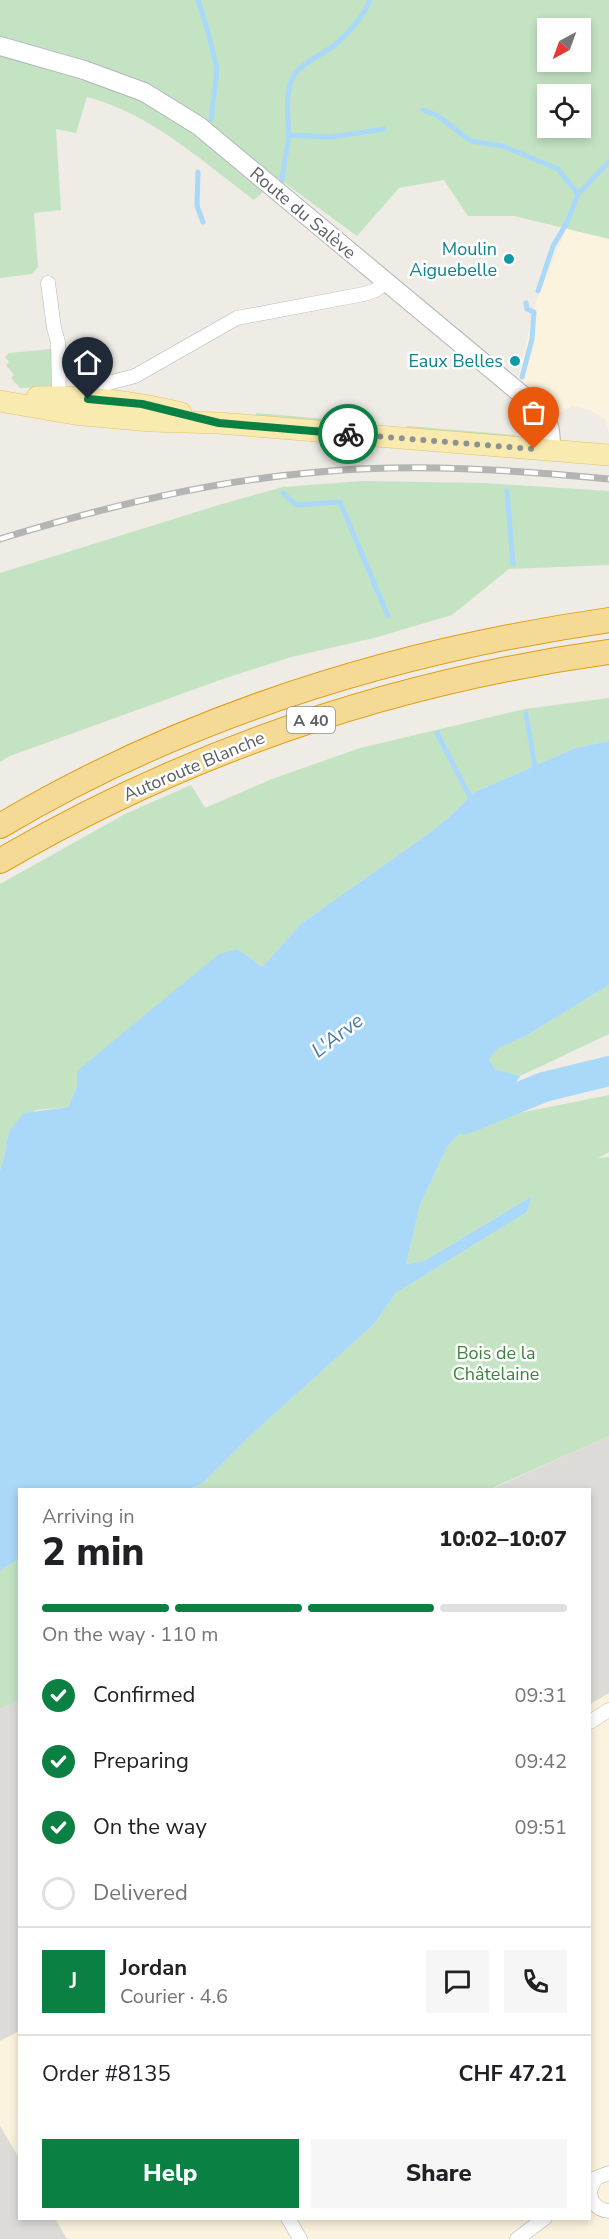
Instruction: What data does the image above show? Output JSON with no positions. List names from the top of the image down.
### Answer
{
  "streets": {
    "highway": ["A 40", "Autoroute Blanche"],
    "street": ["Route du Salève"]
  },
  "water": ["L'Arve"],
  "parks": ["Bois de la Châtelaine"],
  "places": ["Moulin Aiguebelle", "Eaux Belles"],
  "north": "bottom left",
  "page": {
    "heading": ["2 min", "Arriving in", "10:02–10:07"],
    "panel": [
      "Jordan",
      "Courier · 4.6",
      "Order #8135",
      "CHF 47.21"
    ],
    "bar": "On the way · 110 m",
    "list": [
      ["Confirmed", "09:31"],
      ["Preparing", "09:42"],
      ["On the way", "09:51"],
      "Delivered"
    ],
    "round": "J",
    "buttons": ["Help", "Share"]
  }
}
